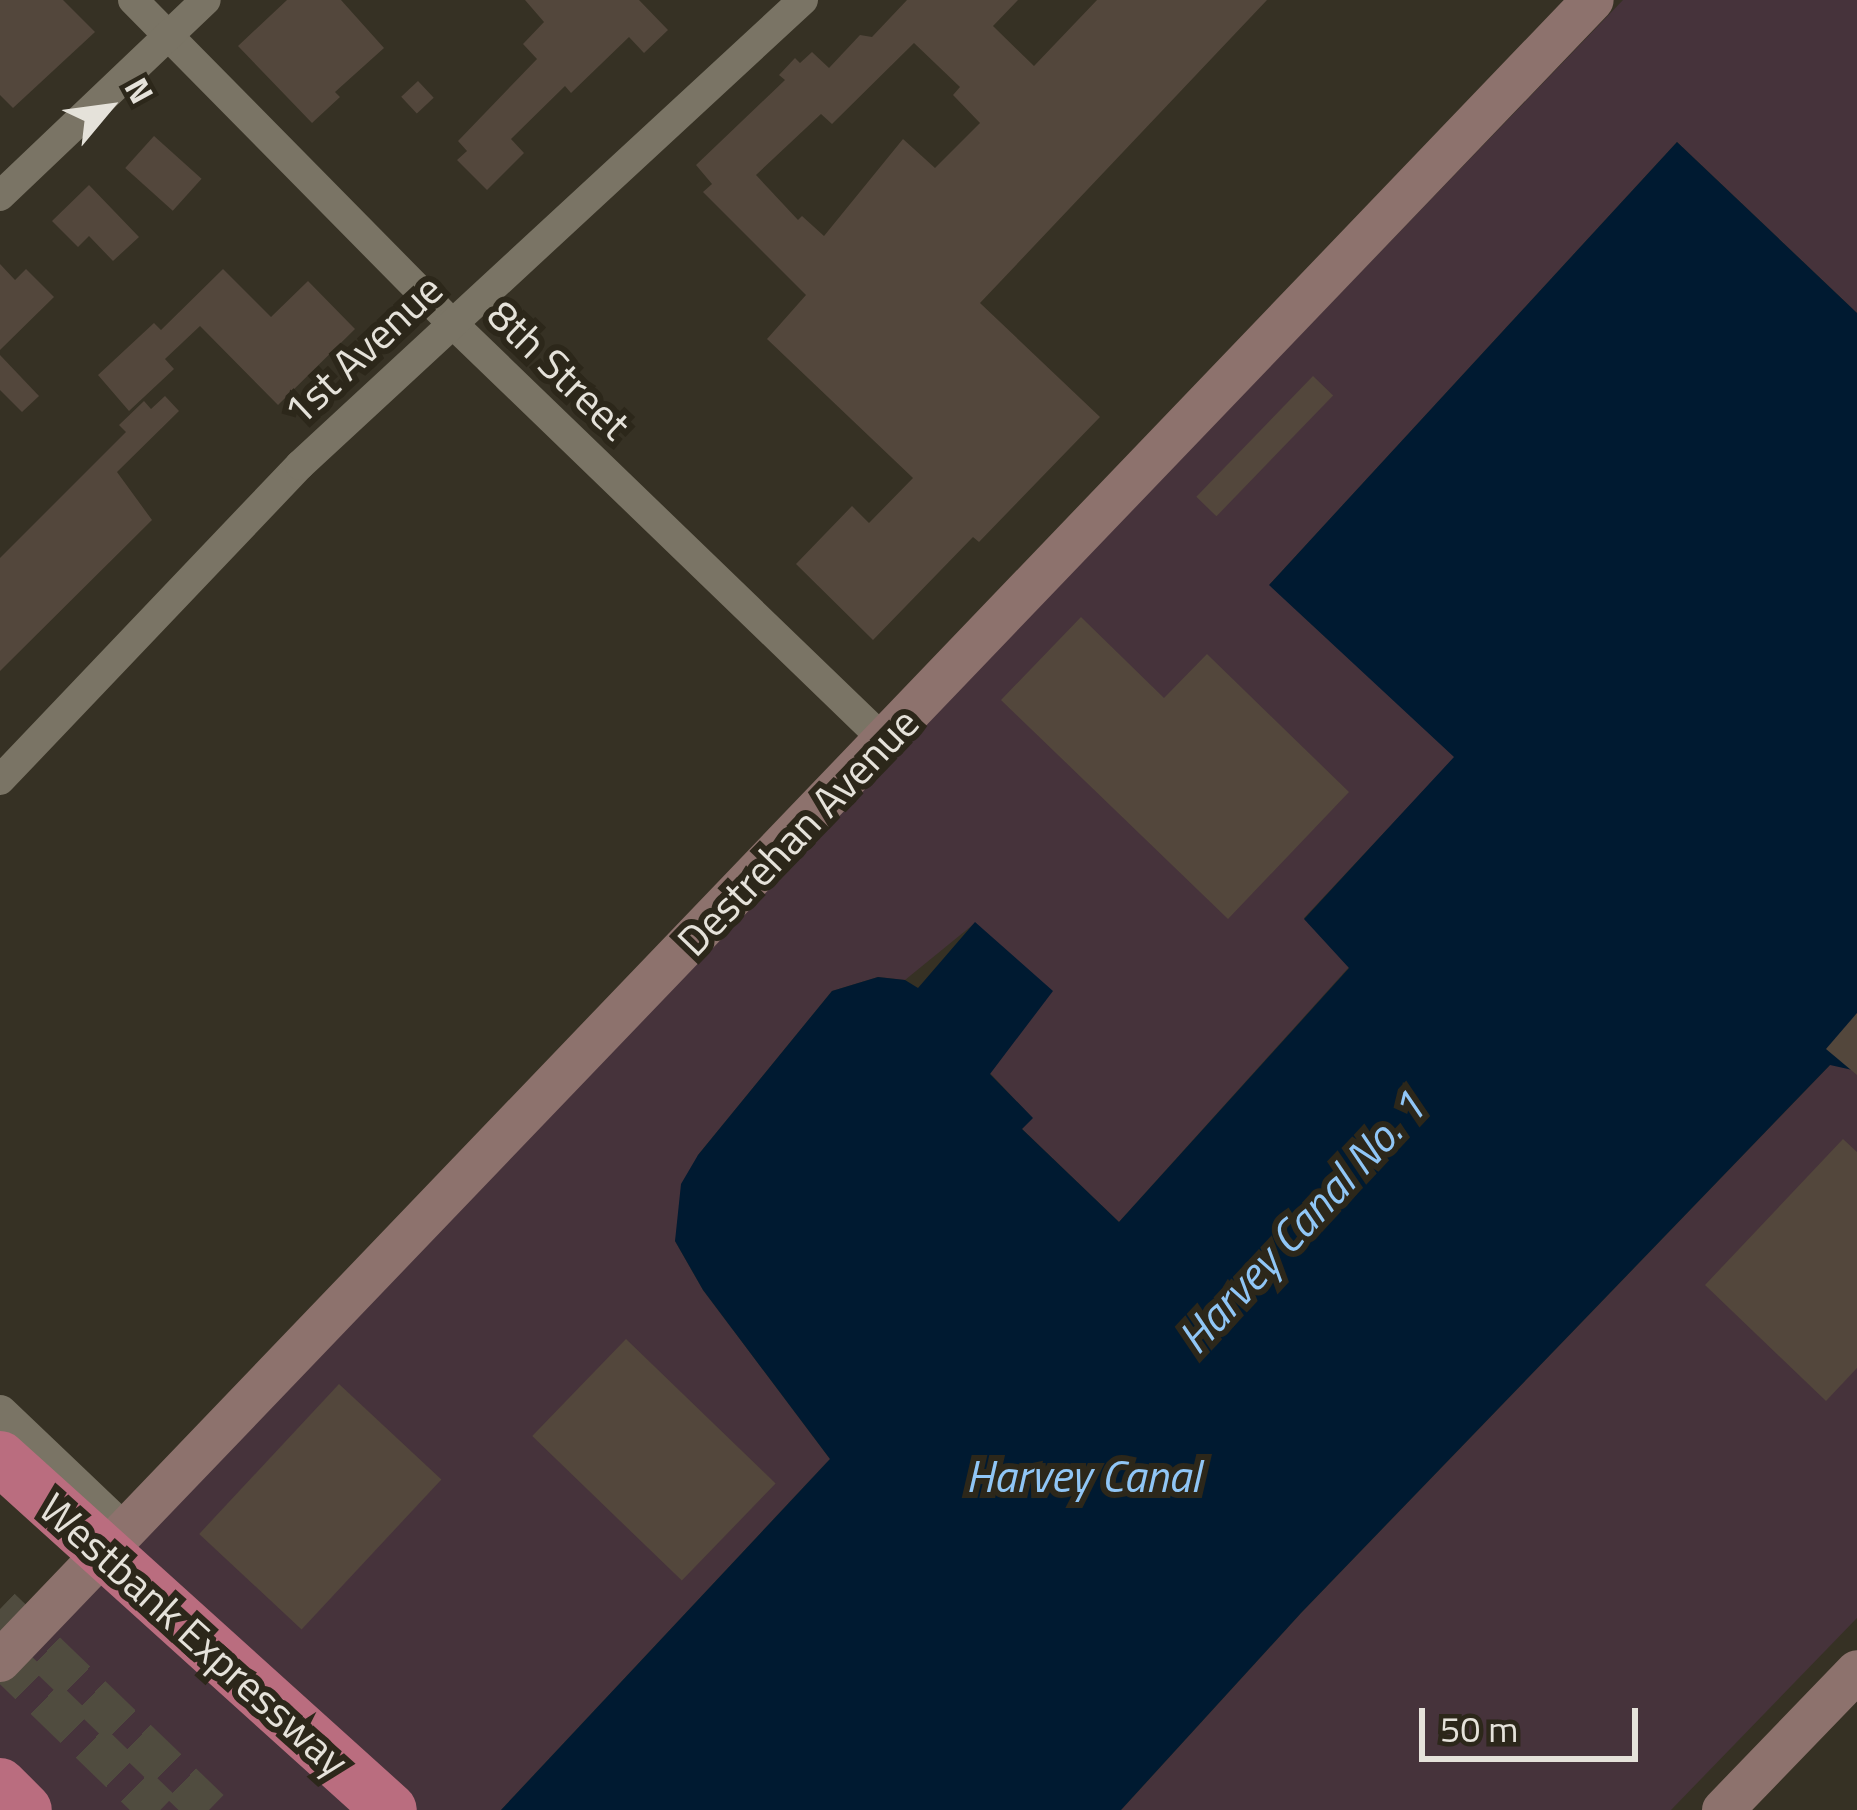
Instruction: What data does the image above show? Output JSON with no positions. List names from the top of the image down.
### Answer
{
  "streets": {
    "highway": ["Westbank Expressway"],
    "main road": ["Destrehan Avenue"],
    "street": ["1st Avenue", "8th Street"]
  },
  "crossings": [
    ["1st Avenue", "8th Street"],
    ["8th Street", "Destrehan Avenue"],
    ["Destrehan Avenue", "Westbank Expressway"]
  ],
  "water": ["Harvey Canal No. 1", "Harvey Canal"],
  "scale_bar": "50 m",
  "north": "top right"
}
